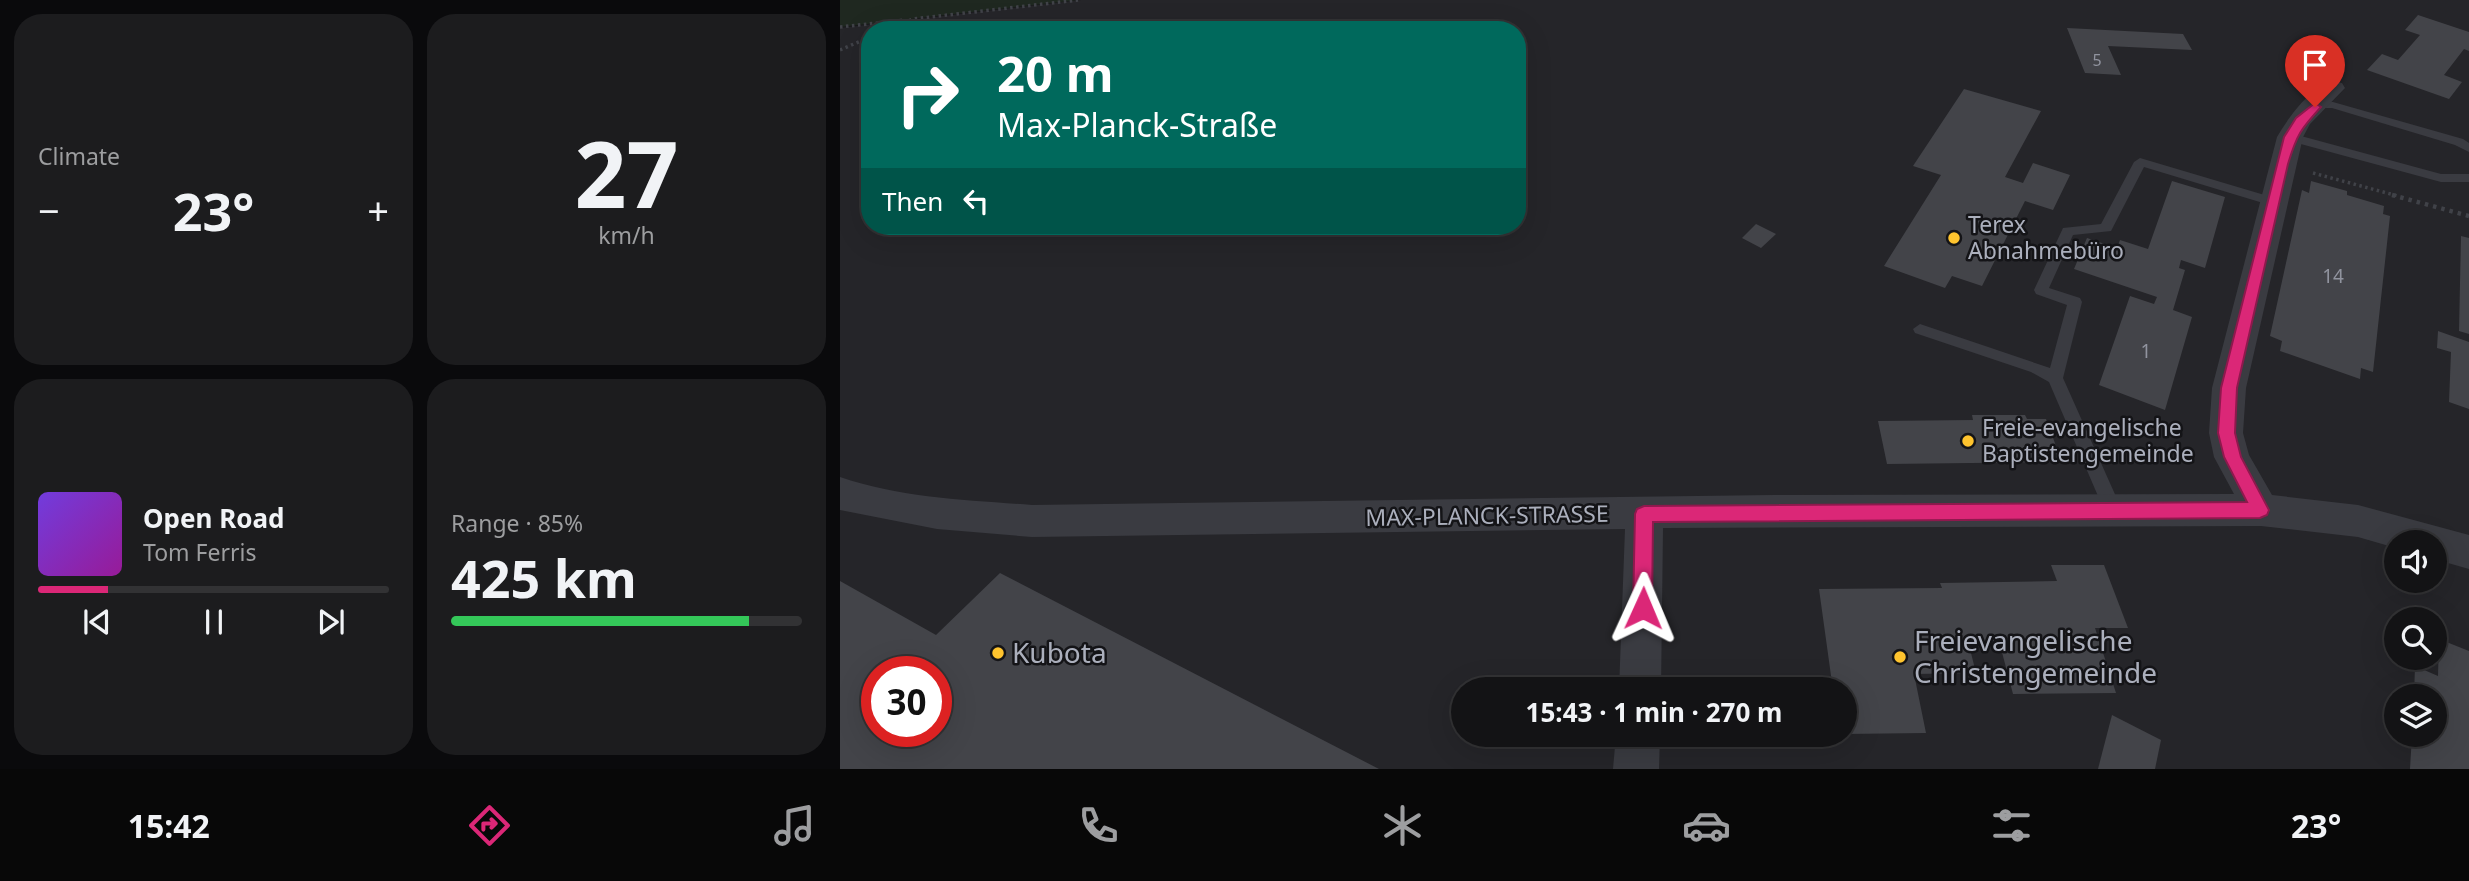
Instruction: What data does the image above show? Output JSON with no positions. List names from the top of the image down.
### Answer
{
  "streets": {
    "street": ["MAX-PLANCK-STRASSE"]
  },
  "places": [
    "Terex Abnahmebüro",
    "Freie-evangelische Baptistengemeinde",
    "Kubota",
    "Freievangelische Christengemeinde"
  ],
  "house_numbers": ["5", "14", "1"],
  "page": {
    "tile": [
      "Climate",
      ["27", "km/h"],
      ["Range · 85%", "425 km"]
    ],
    "turn": ["20 m", "Max-Planck-Straße"],
    "then": "Then",
    "heat": ["−", "23°", "+"],
    "song": ["Open Road", "Tom Ferris"],
    "limit": "30",
    "trip": "15:43 · 1 min · 270 m",
    "tabs": ["15:42", "23°"]
  }
}
